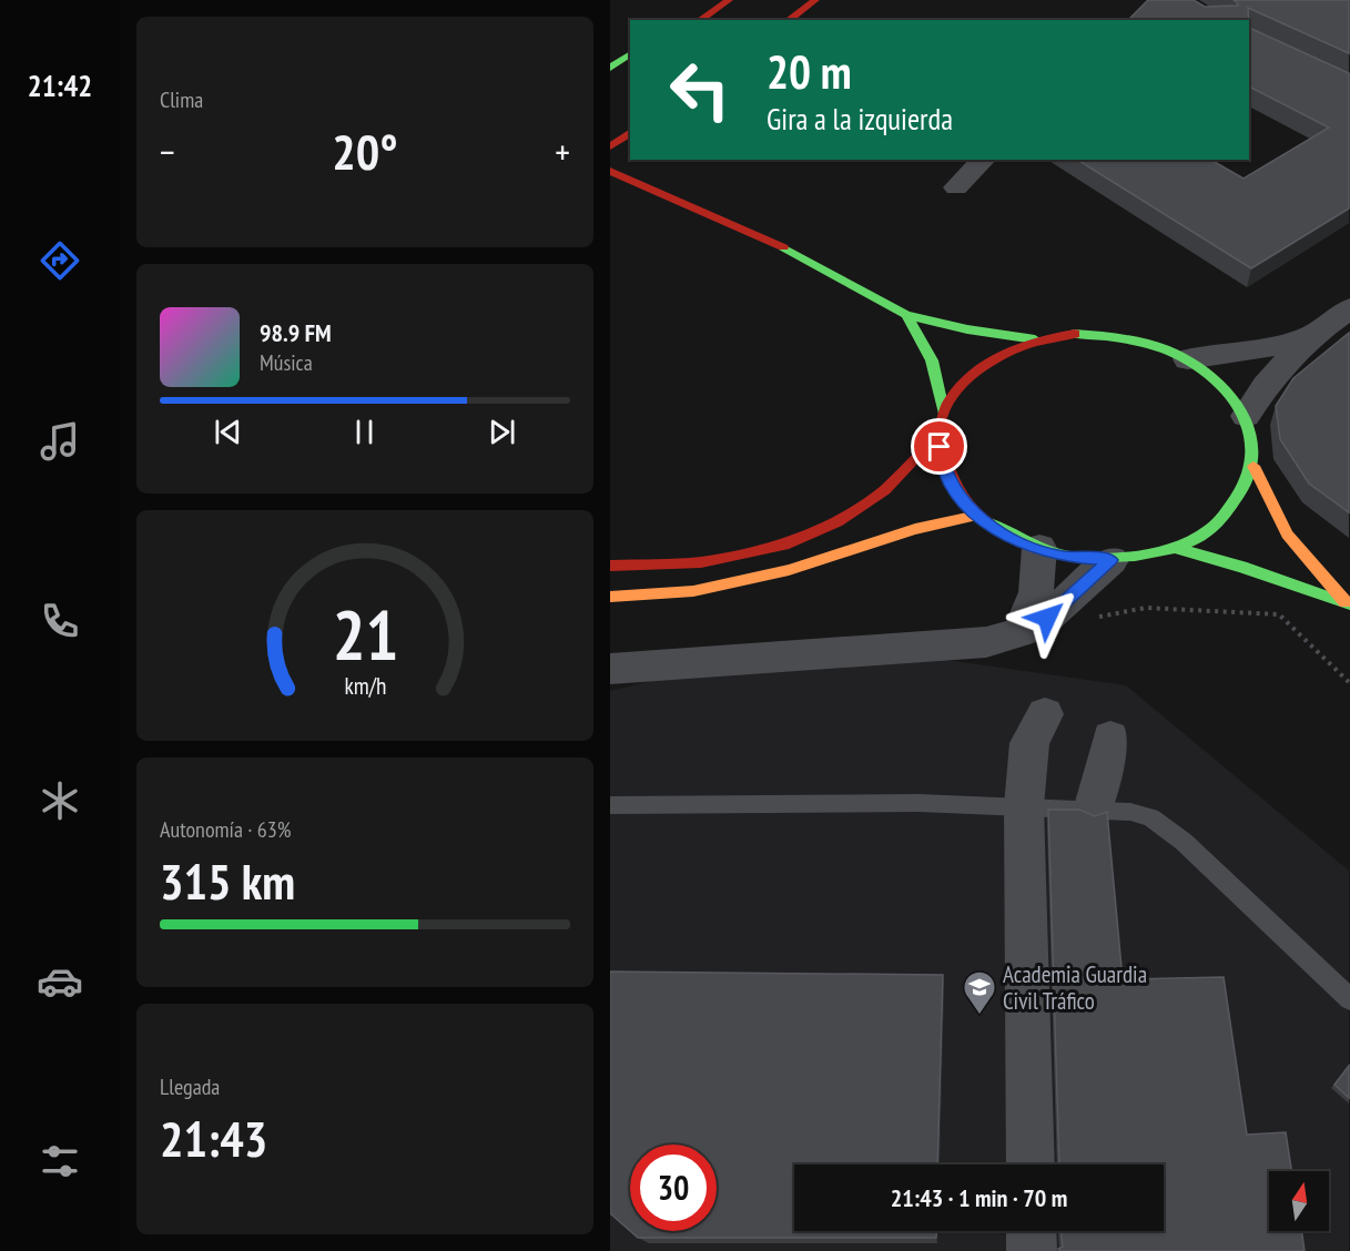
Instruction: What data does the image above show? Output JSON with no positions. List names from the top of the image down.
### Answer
{
  "places": {
    "school or university": ["Academia Guardia Civil Tráfico"]
  },
  "north": "top",
  "page": {
    "tabs": "21:42",
    "tile": [
      "Clima",
      ["Autonomía · 63%", "315 km"],
      ["Llegada", "21:43"]
    ],
    "turn": ["20 m", "Gira a la izquierda"],
    "heat": ["−", "20°", "+"],
    "song": ["98.9 FM", "Música"],
    "limit": "30",
    "trip": "21:43 · 1 min · 70 m",
    "gauge": ["21", "km/h"]
  }
}
